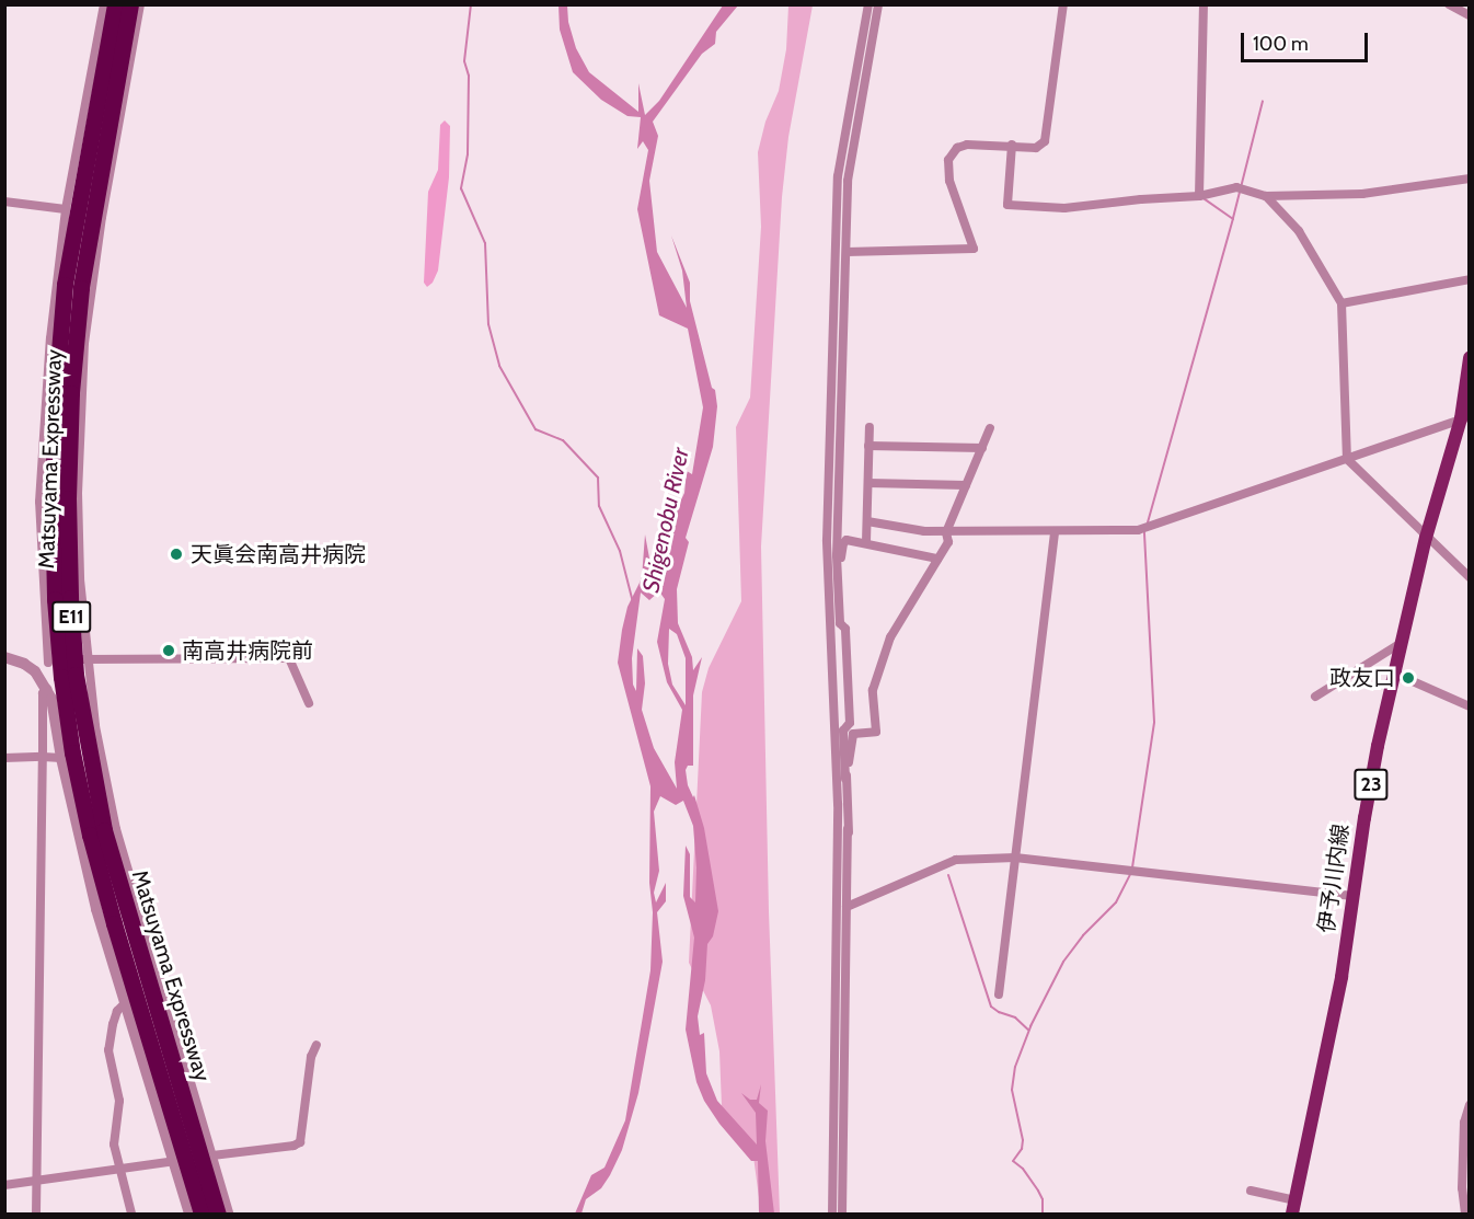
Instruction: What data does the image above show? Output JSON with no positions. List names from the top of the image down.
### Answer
{
  "streets": {
    "highway": ["Matsuyama Expressway", "E11"],
    "main road": ["23", "伊予川内線"]
  },
  "water": ["Shigenobu River"],
  "places": ["天眞会南高井病院", "南高井病院前", "政友口"],
  "scale_bar": "100 m"
}
